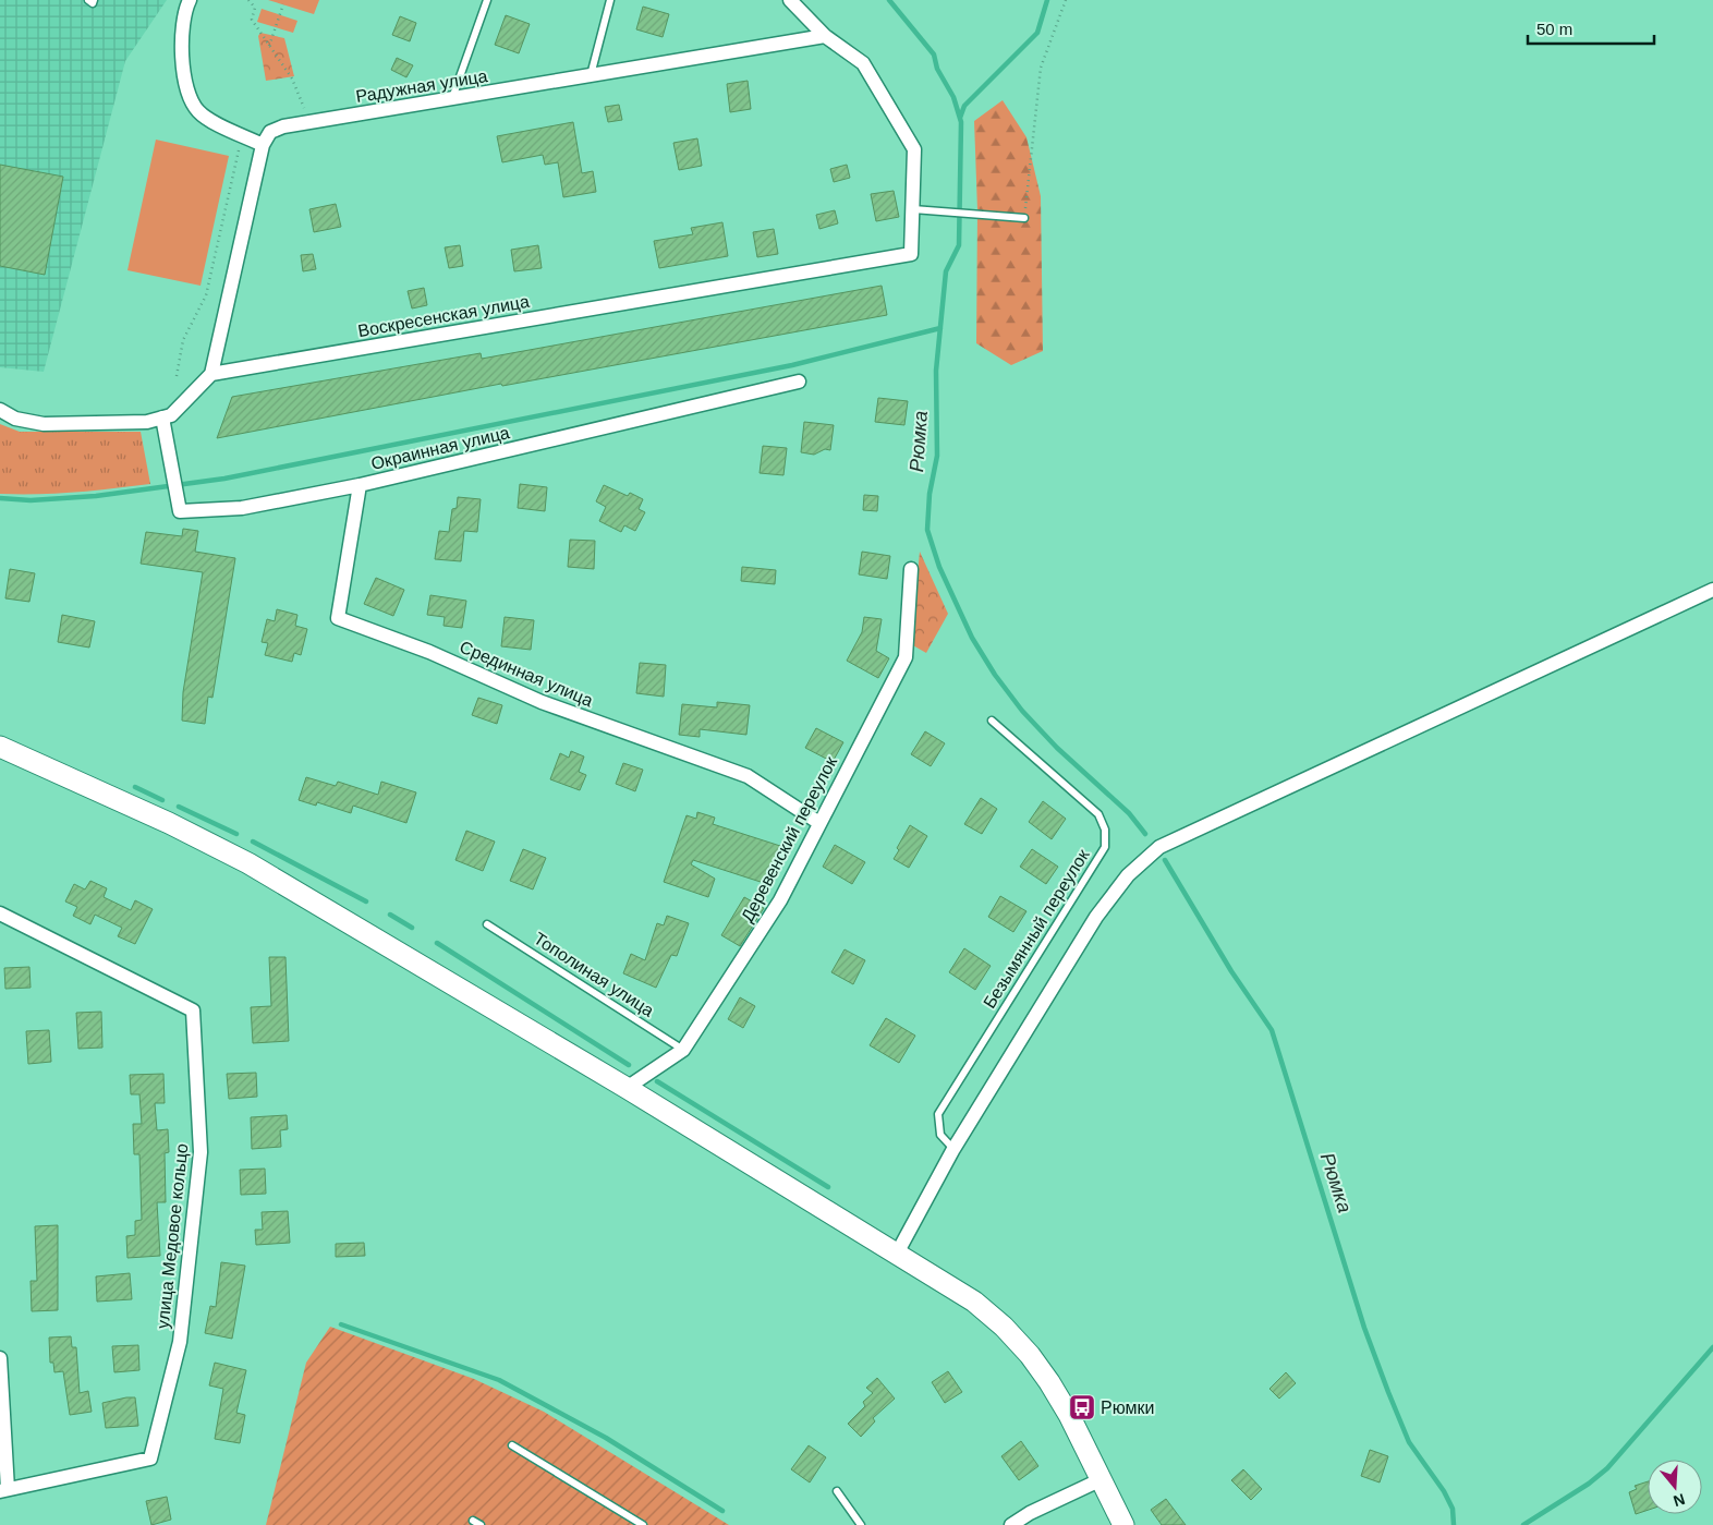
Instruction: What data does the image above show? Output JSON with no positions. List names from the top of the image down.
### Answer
{
  "streets": {
    "street": [
      "Радужная улица",
      "Воскресенская улица",
      "Окраинная улица",
      "Срединная улица",
      "Деревенский переулок",
      "улица Медовое кольцо"
    ],
    "lane": ["Безымянный переулок", "Тополиная улица"]
  },
  "crossings": [
    ["Окраинная улица", "Срединная улица"],
    ["Срединная улица", "Деревенский переулок"],
    ["Деревенский переулок", "Тополиная улица"]
  ],
  "water": ["Рюмка"],
  "places": {
    "bus stop": ["Рюмки"]
  },
  "scale_bar": "50 m",
  "north": "bottom"
}
